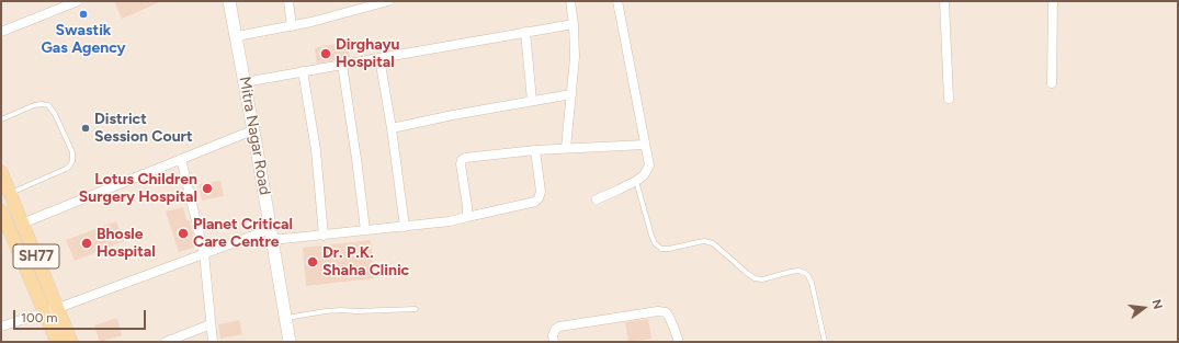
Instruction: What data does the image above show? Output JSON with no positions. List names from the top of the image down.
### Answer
{
  "streets": {
    "main road": ["SH77"],
    "street": ["Mitra Nagar Road"]
  },
  "places": [
    "Swastik Gas Agency",
    "Dirghayu Hospital",
    "District Session Court",
    "Lotus Children Surgery Hospital",
    "Planet Critical Care Centre",
    "Bhosle Hospital",
    "Dr. P.K. Shaha Clinic"
  ],
  "scale_bar": "100 m",
  "north": "right"
}
